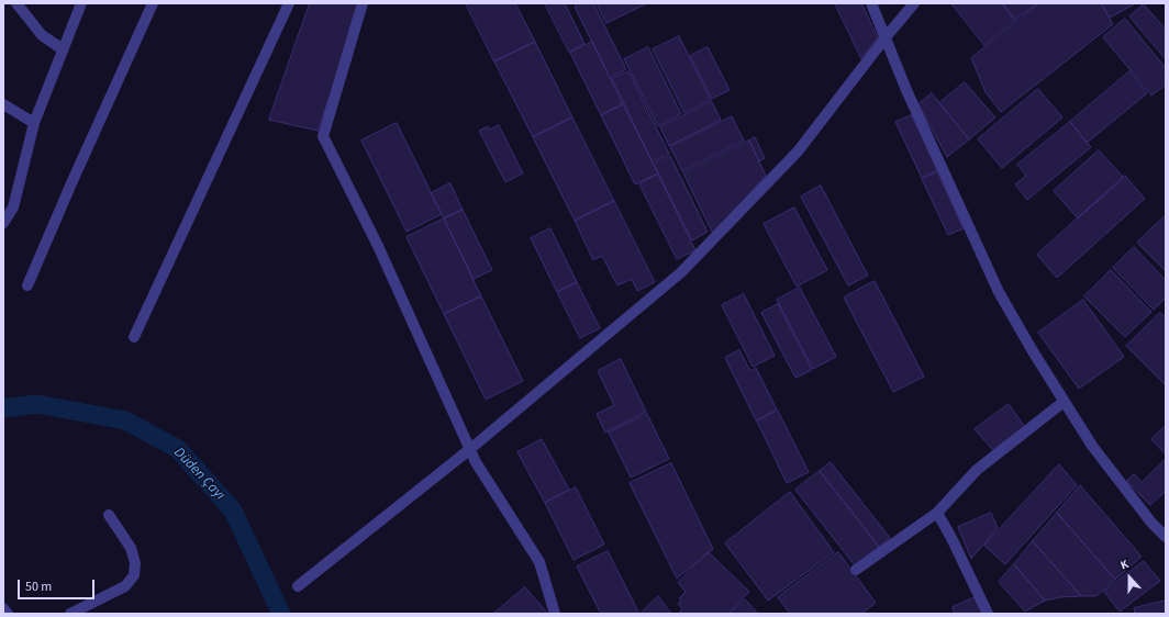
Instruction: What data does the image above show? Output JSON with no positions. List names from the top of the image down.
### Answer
{
  "water": ["Düden Çayı"],
  "scale_bar": "50 m",
  "north": "top"
}
